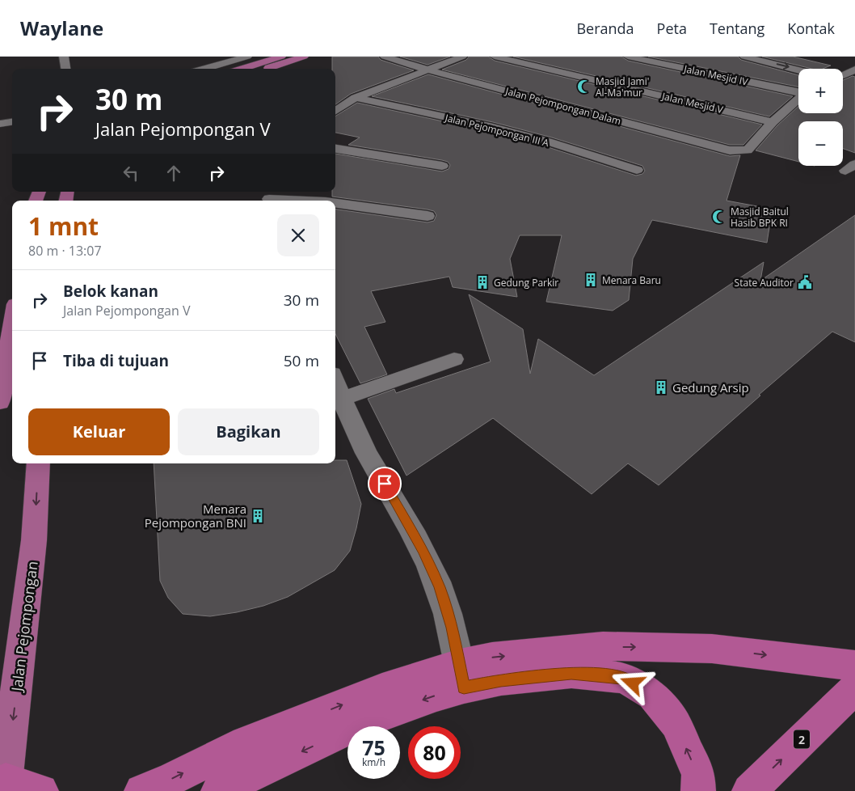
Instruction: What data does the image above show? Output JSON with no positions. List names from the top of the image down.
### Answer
{
  "streets": {
    "highway": ["2"],
    "main road": ["Jalan Pejompongan"],
    "street": [
      "Jalan Mesjid IV",
      "Jalan Mesjid V",
      "Jalan Pejompongan Dalam",
      "Jalan Pejompongan III A"
    ]
  },
  "crossings": [
    ["Jalan Mesjid V", "Jalan Pejompongan Dalam"]
  ],
  "one_way": ["Jalan Pejompongan"],
  "places": {
    "mosque": ["Masjid Jami' Al-Ma'mur", "Masjid Baitul Hasib BPK RI"],
    "building": [
      "Menara Baru",
      "Gedung Parkir",
      "Gedung Arsip",
      "Menara Pejompongan BNI"
    ],
    "public building": ["State Auditor"]
  },
  "page": {
    "header": "Waylane",
    "nav": [
      "Beranda",
      "Peta",
      "Tentang",
      "Kontak"
    ],
    "map_buttons": ["+", "−"],
    "turn": ["30 m", "Jalan Pejompongan V"],
    "heading": ["1 mnt", "80 m · 13:07"],
    "list": [
      {
        "name": "Belok kanan",
        "note": "Jalan Pejompongan V",
        "value": "30 m"
      },
      {
        "name": "Tiba di tujuan",
        "value": "50 m"
      }
    ],
    "buttons": ["Keluar", "Bagikan"],
    "speed": "75 km/h",
    "limit": "80"
  }
}
